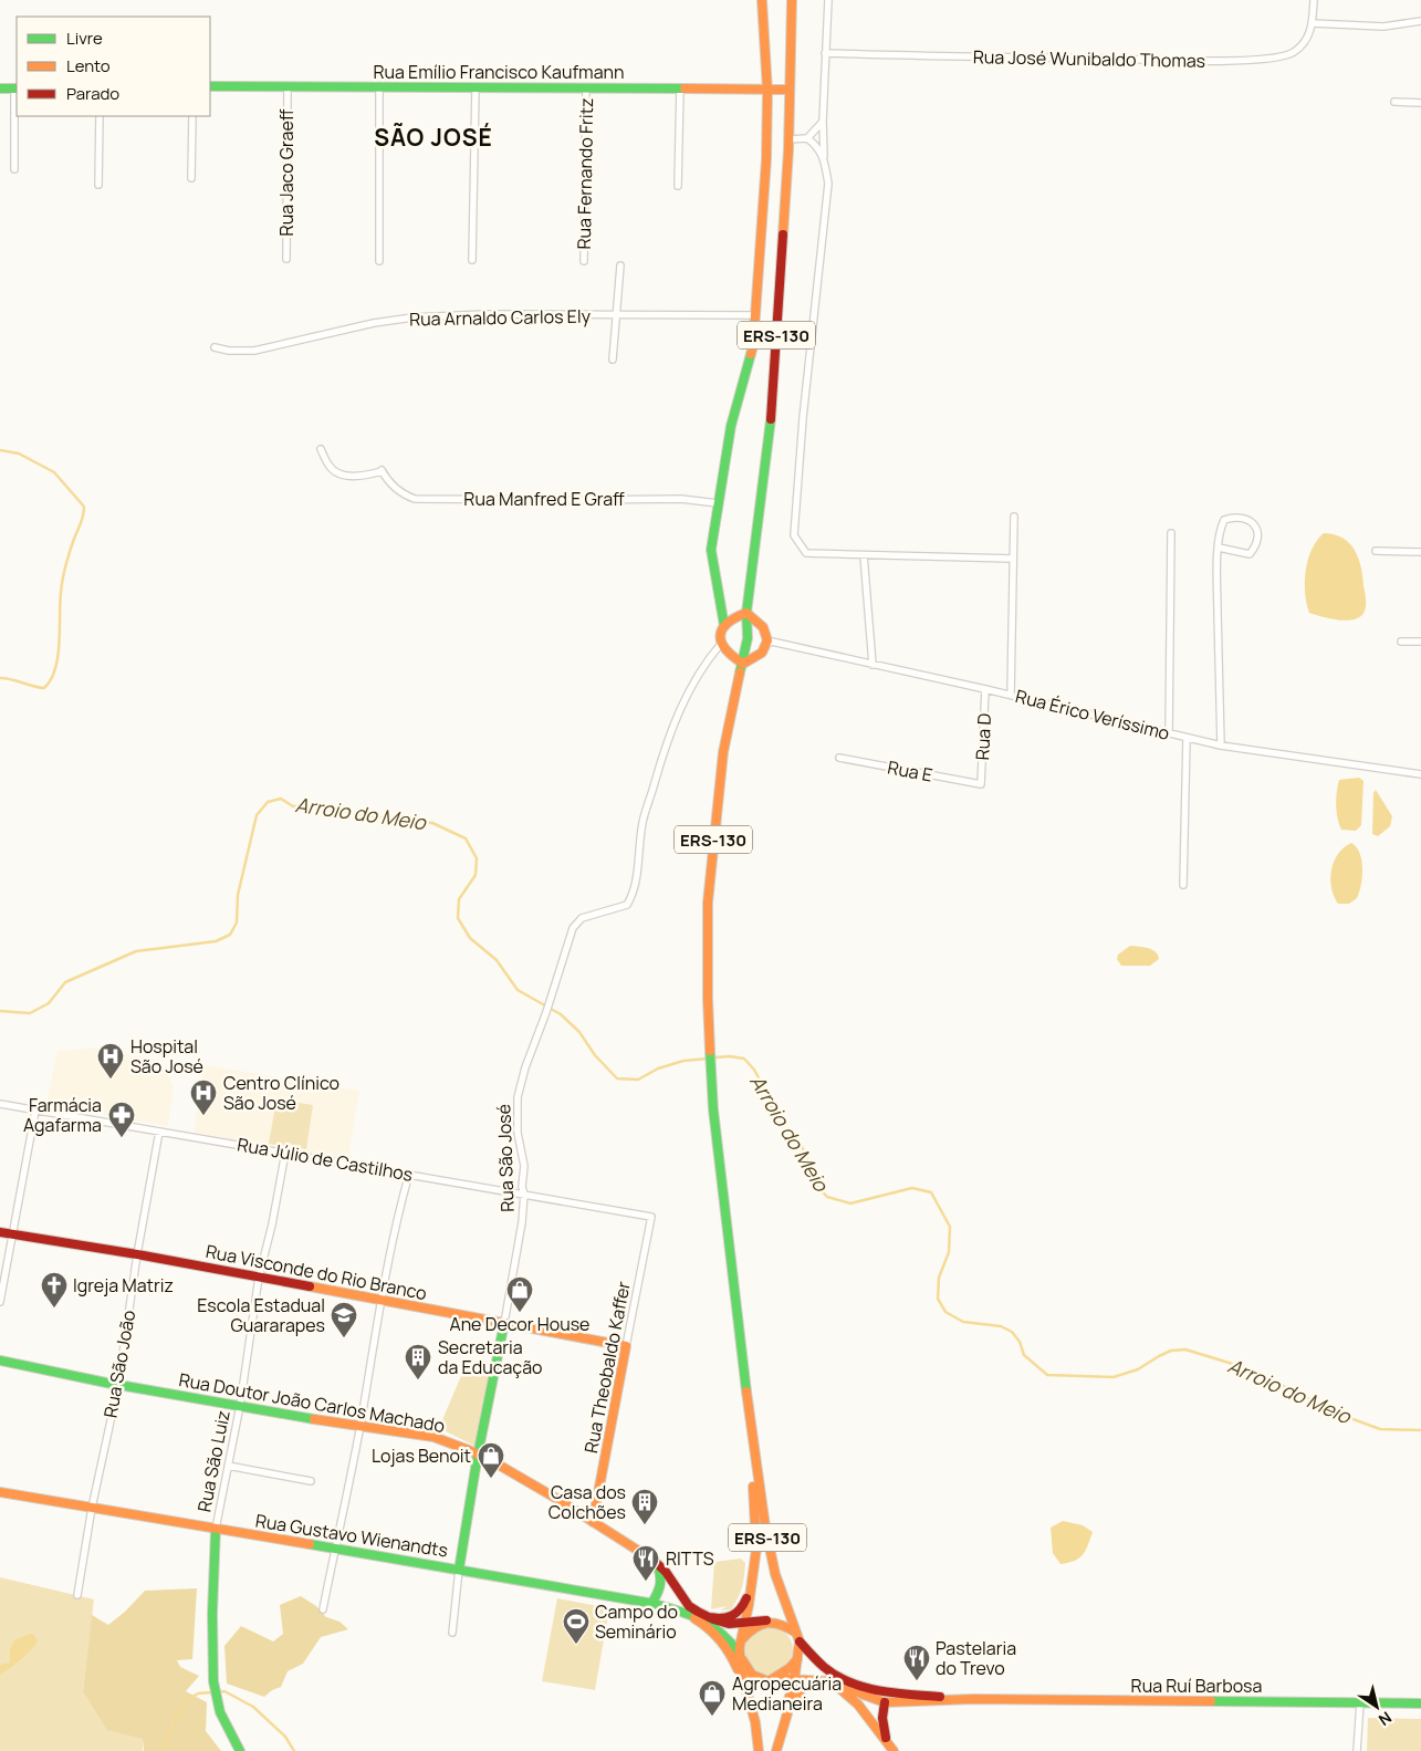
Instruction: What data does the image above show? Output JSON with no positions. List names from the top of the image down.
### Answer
{
  "streets": {
    "main road": [
      "Rua Emílio Francisco Kaufmann",
      "ERS-130",
      "Rua São José",
      "Rua Visconde do Rio Branco",
      "Rua Theobaldo Kaffer",
      "Rua Doutor João Carlos Machado",
      "Rua São Luiz",
      "Rua Gustavo Wienandts",
      "Rua Ruí Barbosa"
    ],
    "street": [
      "Rua José Wunibaldo Thomas",
      "Rua Jaco Graeff",
      "Rua Fernando Fritz",
      "Rua Arnaldo Carlos Ely",
      "Rua Manfred E Graff",
      "Rua Érico Veríssimo",
      "Rua D",
      "Rua E",
      "Rua Júlio de Castilhos",
      "Rua São João"
    ]
  },
  "crossings": [
    ["Rua Emílio Francisco Kaufmann", "Rua Jaco Graeff"],
    ["Rua Emílio Francisco Kaufmann", "Rua Fernando Fritz"],
    ["Rua Emílio Francisco Kaufmann", "ERS-130"],
    ["Rua Érico Veríssimo", "Rua D"],
    ["Rua D", "Rua E"],
    ["Rua São José", "Rua Júlio de Castilhos"],
    ["Rua São José", "Rua Visconde do Rio Branco"],
    ["Rua São José", "Rua Doutor João Carlos Machado"],
    ["Rua São José", "Rua Gustavo Wienandts"],
    ["Rua Júlio de Castilhos", "Rua São João"],
    ["Rua Júlio de Castilhos", "Rua Theobaldo Kaffer"],
    ["Rua Júlio de Castilhos", "Rua São Luiz"],
    ["Rua Visconde do Rio Branco", "Rua São João"],
    ["Rua Visconde do Rio Branco", "Rua Theobaldo Kaffer"],
    ["Rua Visconde do Rio Branco", "Rua São Luiz"],
    ["Rua São João", "Rua Doutor João Carlos Machado"],
    ["Rua São João", "Rua Gustavo Wienandts"],
    ["Rua Theobaldo Kaffer", "Rua Doutor João Carlos Machado"],
    ["Rua Doutor João Carlos Machado", "Rua São Luiz"],
    ["Rua Doutor João Carlos Machado", "Rua Gustavo Wienandts"],
    ["Rua São Luiz", "Rua Gustavo Wienandts"]
  ],
  "districts": ["SÃO JOSÉ"],
  "water": ["Arroio do Meio"],
  "places": {
    "hospital": ["Hospital São José", "Centro Clínico São José"],
    "pharmacy": ["Farmácia Agafarma"],
    "church": ["Igreja Matriz"],
    "shop": ["Ane Decor House", "Lojas Benoit", "Agropecuária Medianeira"],
    "school or university": ["Escola Estadual Guararapes"],
    "building": ["Secretaria da Educação", "Casa dos Colchões"],
    "restaurant": ["RITTS", "Pastelaria do Trevo"],
    "sports": ["Campo do Seminário"]
  },
  "legend": ["Livre", "Lento", "Parado"],
  "north": "bottom right"
}
